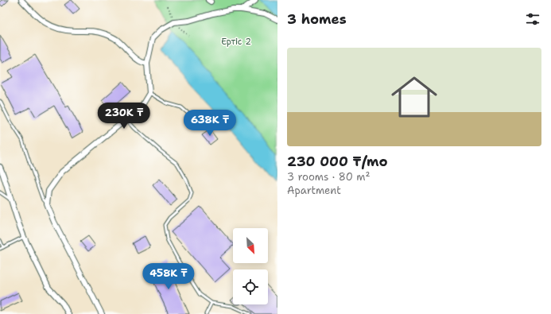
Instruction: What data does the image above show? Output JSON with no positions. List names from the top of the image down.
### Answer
{
  "parks": ["Ертіс 2"],
  "north": "bottom right",
  "page": {
    "heading": "3 homes",
    "list": [
      {
        "name": "230 000 ₸/mo",
        "note": "3 rooms · 80 m² · Apartment"
      }
    ],
    "price": ["230K ₸", "638K ₸", "458K ₸"]
  }
}
